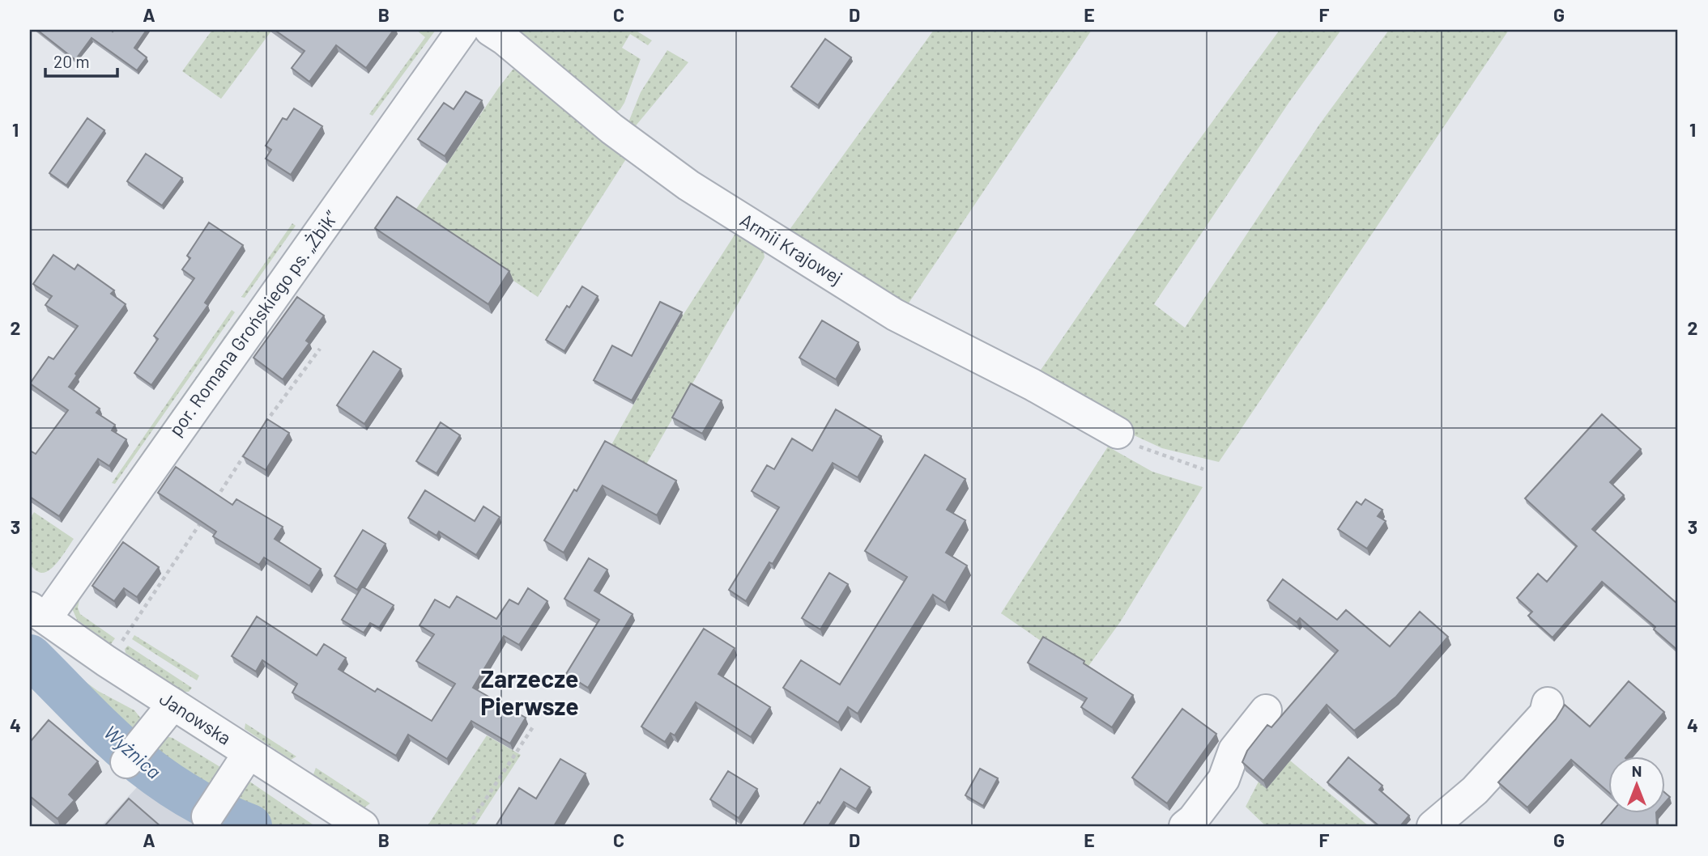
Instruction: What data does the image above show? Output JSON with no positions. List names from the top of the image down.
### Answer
{
  "streets": {
    "street": ["Armii Krajowej", "por. Romana Grońskiego ps. „Żbik”", "Janowska"]
  },
  "crossings": [
    ["por. Romana Grońskiego ps. „Żbik”", "Janowska"]
  ],
  "districts": ["Zarzecze Pierwsze"],
  "water": ["Wyżnica"],
  "scale_bar": "20 m",
  "north": "top",
  "grid": {
    "columns": [
      "A",
      "B",
      "C",
      "D",
      "E",
      "F",
      "G"
    ],
    "rows": [
      "1",
      "2",
      "3",
      "4"
    ]
  }
}
